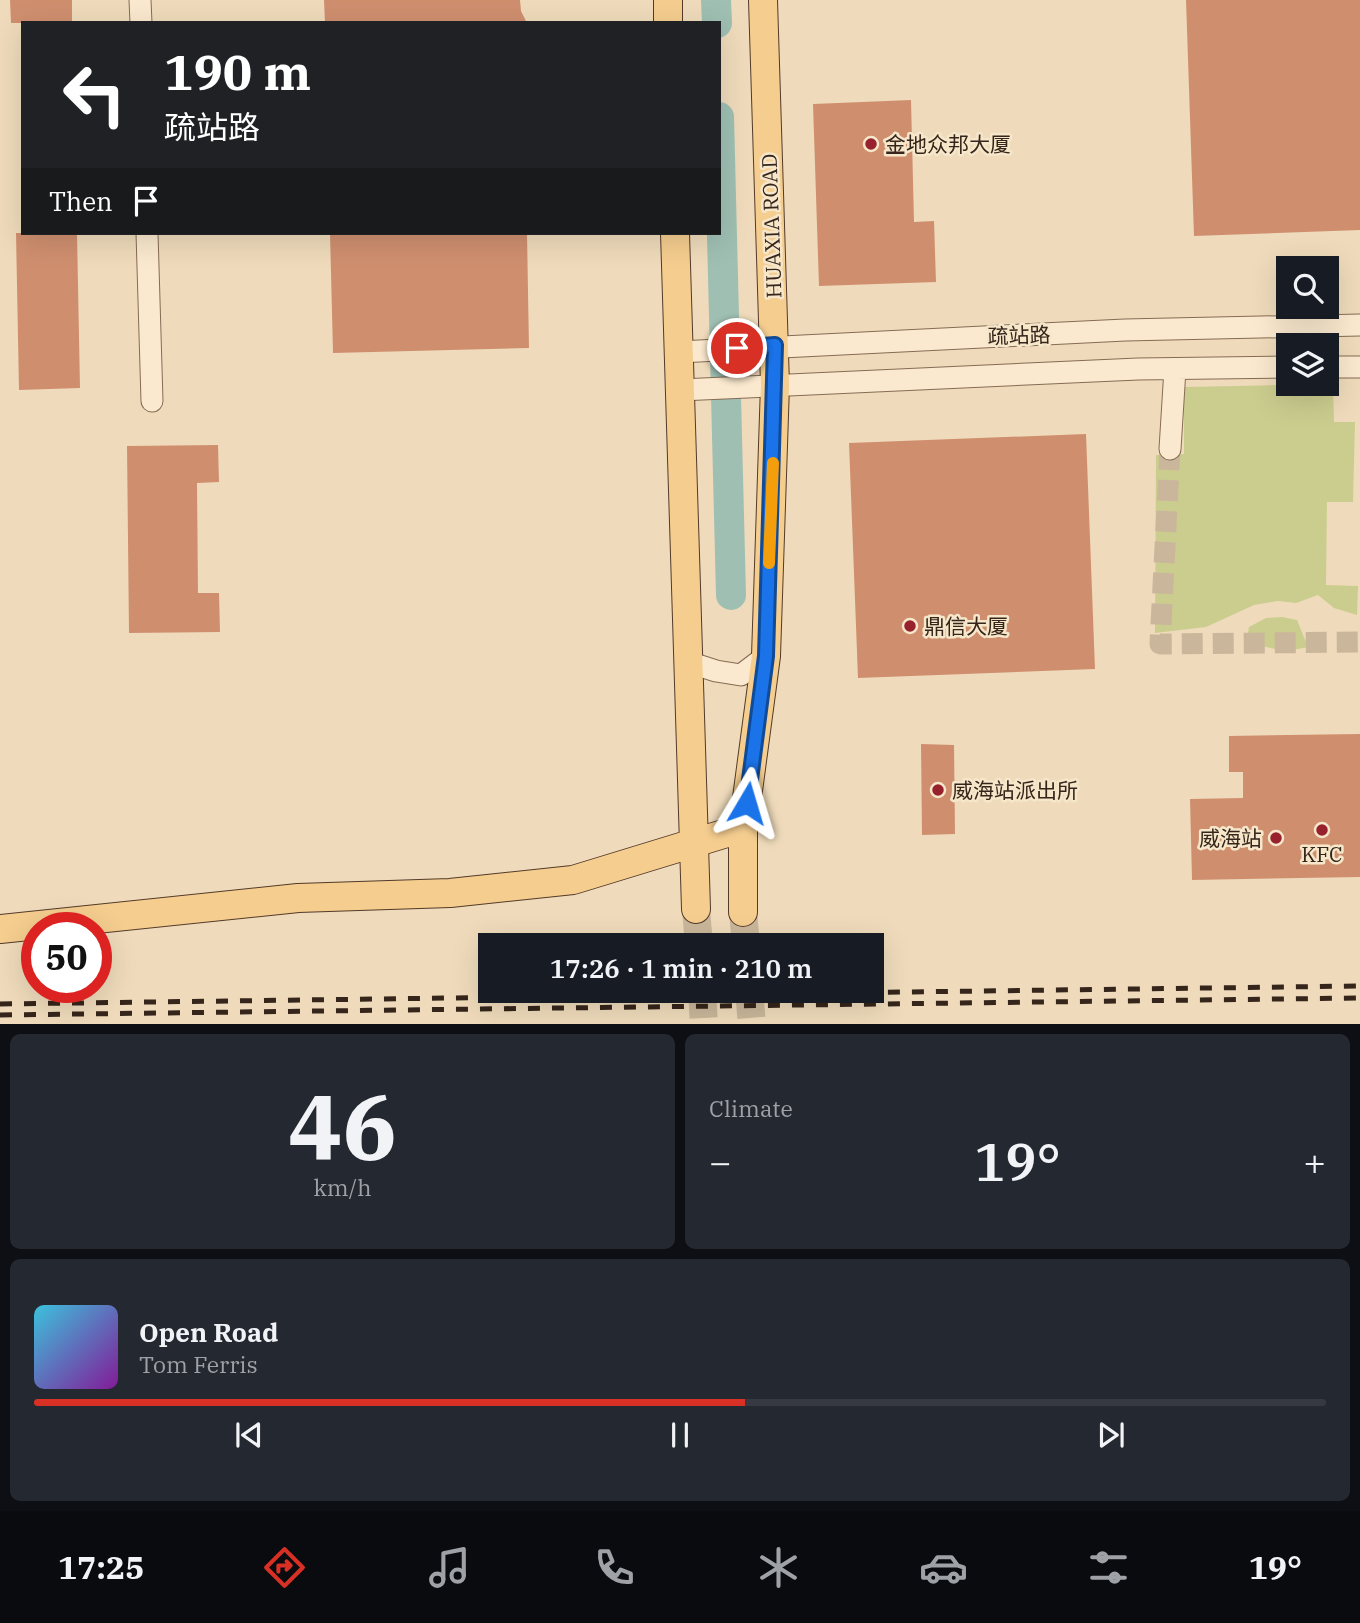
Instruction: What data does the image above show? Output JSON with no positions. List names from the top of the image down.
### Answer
{
  "streets": {
    "main road": ["HUAXIA ROAD"],
    "street": ["疏站路"]
  },
  "crossings": [
    ["HUAXIA ROAD", "疏站路"]
  ],
  "places": [
    "金地众邦大厦",
    "鼎信大厦",
    "威海站派出所",
    "KFC",
    "威海站"
  ],
  "page": {
    "turn": ["190 m", "疏站路"],
    "then": "Then",
    "limit": "50",
    "trip": "17:26 · 1 min · 210 m",
    "tile": [
      ["46", "km/h"],
      "Climate"
    ],
    "heat": ["−", "19°", "+"],
    "song": ["Open Road", "Tom Ferris"],
    "tabs": ["17:25", "19°"]
  }
}
